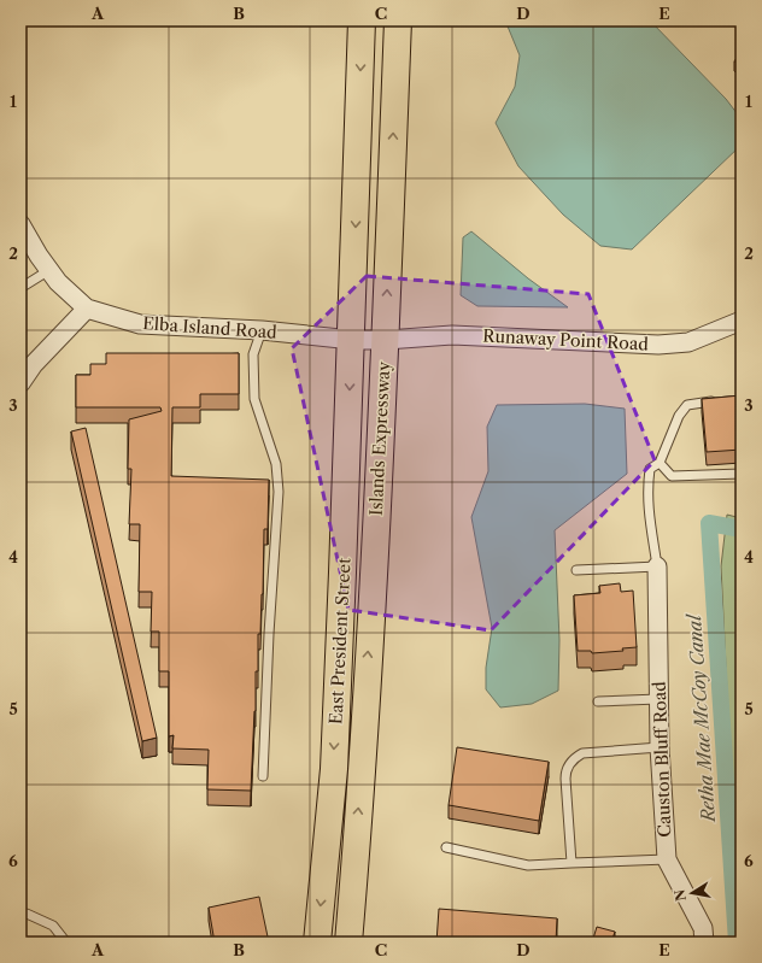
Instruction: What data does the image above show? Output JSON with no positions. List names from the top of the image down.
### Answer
{
  "streets": {
    "main road": ["Islands Expressway", "East President Street"],
    "street": ["Elba Island Road", "Runaway Point Road", "Causton Bluff Road"]
  },
  "crossings": [
    ["Elba Island Road", "Runaway Point Road"],
    ["Elba Island Road", "Islands Expressway"],
    ["Elba Island Road", "East President Street"],
    ["Runaway Point Road", "Islands Expressway"]
  ],
  "one_way": ["East President Street"],
  "water": ["Retha Mae McCoy Canal"],
  "north": "left",
  "grid": {
    "columns": [
      "A",
      "B",
      "C",
      "D",
      "E"
    ],
    "rows": [
      "1",
      "2",
      "3",
      "4",
      "5",
      "6"
    ]
  }
}
